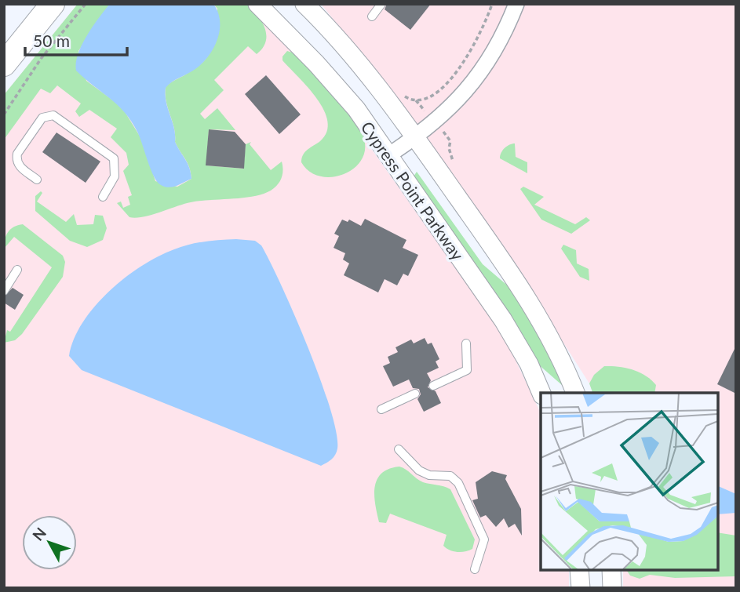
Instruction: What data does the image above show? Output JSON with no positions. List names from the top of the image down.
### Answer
{
  "streets": {
    "street": ["Cypress Point Parkway"]
  },
  "scale_bar": "50 m",
  "north": "top left"
}
